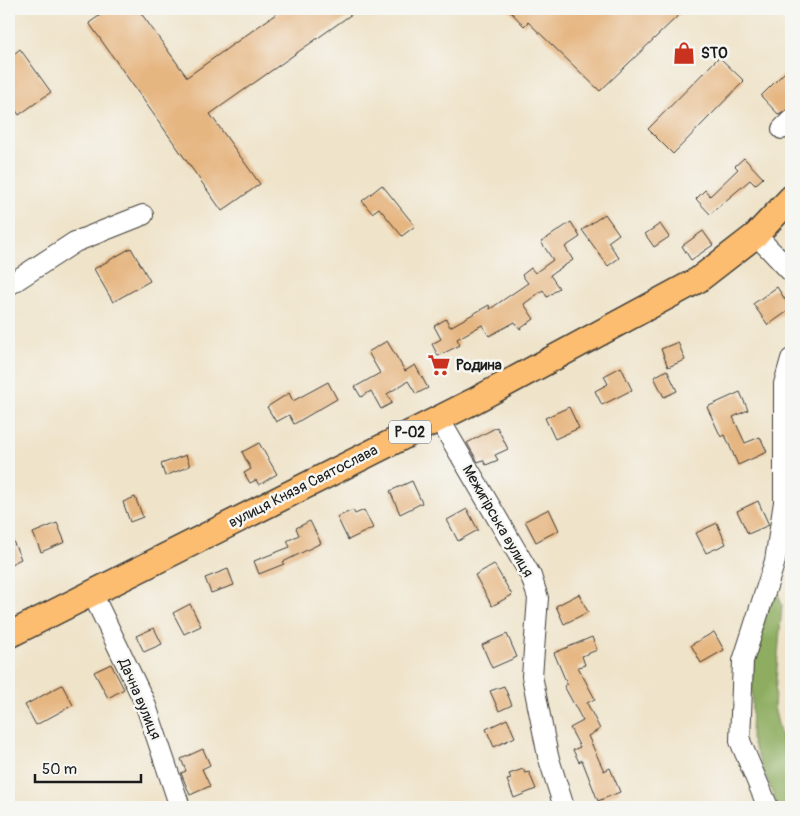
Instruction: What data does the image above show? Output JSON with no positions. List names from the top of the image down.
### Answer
{
  "streets": {
    "main road": ["Р-02", "вулиця Князя Святослава"],
    "street": ["Межигірська вулиця", "Дачна вулиця"]
  },
  "crossings": [
    ["вулиця Князя Святослава", "Межигірська вулиця"],
    ["вулиця Князя Святослава", "Дачна вулиця"]
  ],
  "places": {
    "shop": ["STO"],
    "supermarket": ["Родина"]
  },
  "scale_bar": "50 m"
}
